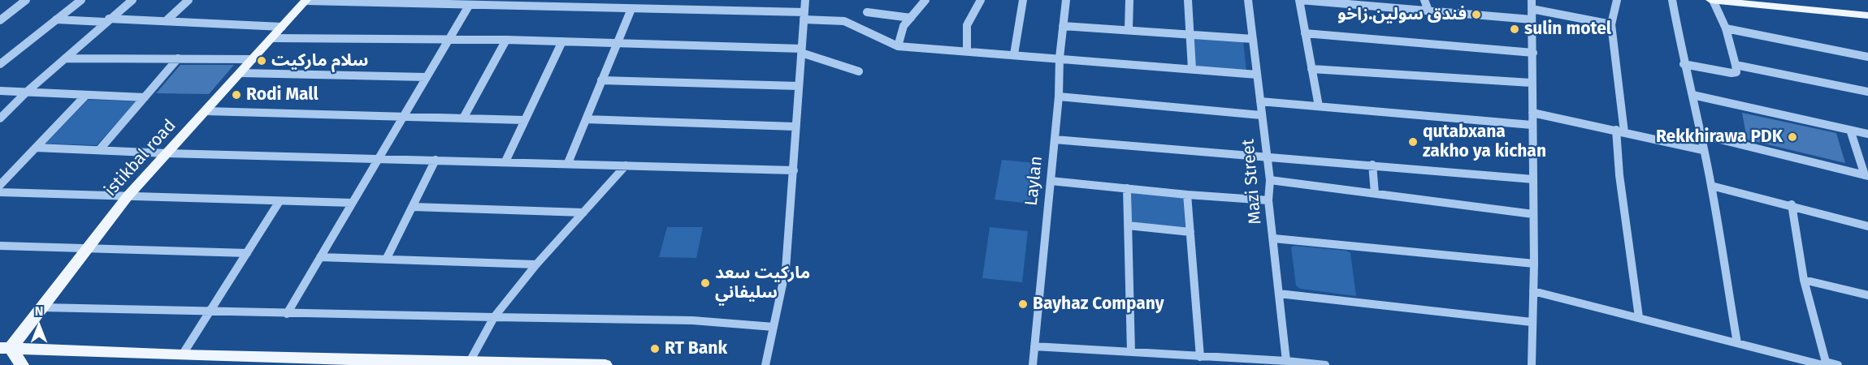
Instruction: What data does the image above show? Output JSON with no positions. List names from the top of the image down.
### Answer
{
  "streets": {
    "main road": ["istikbal road"],
    "street": ["Laylan", "Mazi Street"]
  },
  "places": [
    "فندق سولين.زاخو",
    "sulin motel",
    "سلام ماركيت",
    "Rodi Mall",
    "Rekkhirawa PDK",
    "qutabxana zakho ya kichan",
    "ماركيت سعد سليفاني",
    "Bayhaz Company",
    "RT Bank"
  ],
  "north": "top"
}
